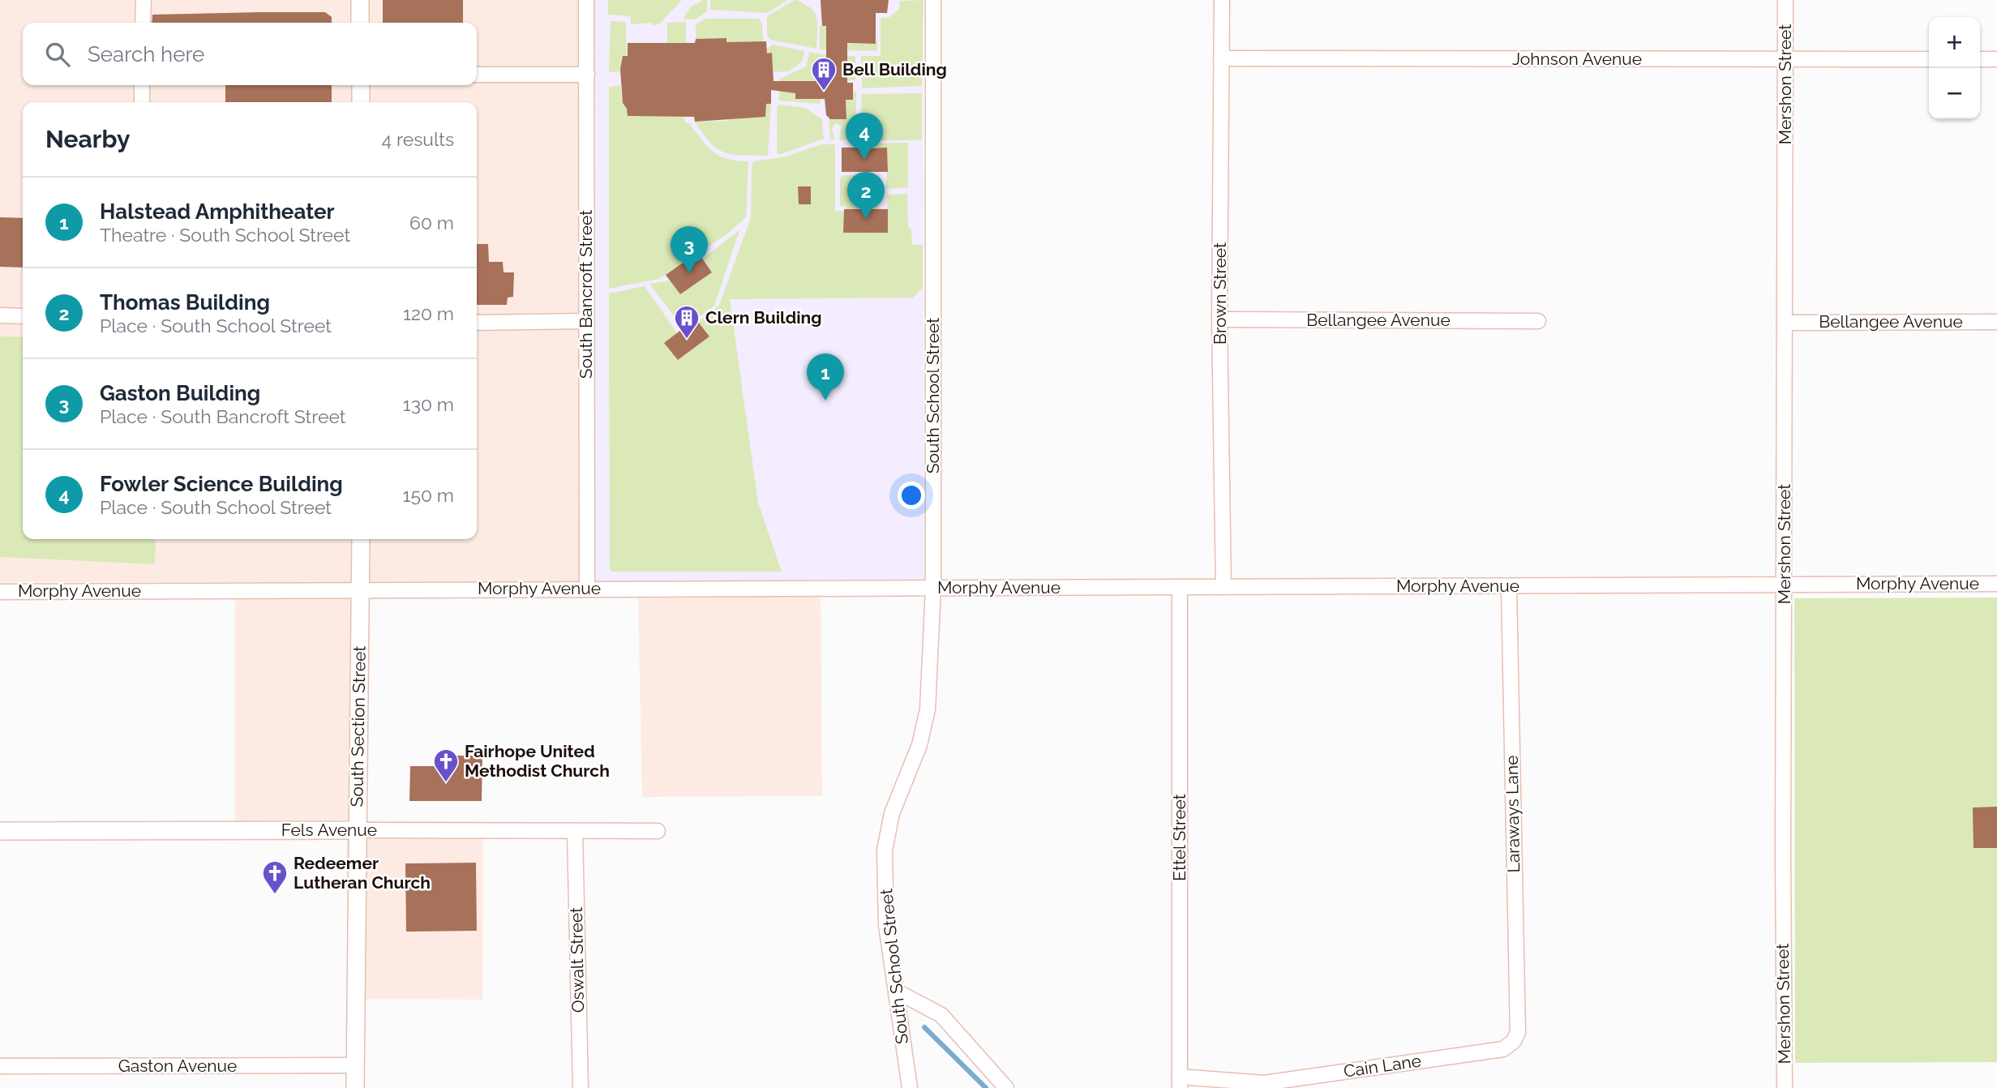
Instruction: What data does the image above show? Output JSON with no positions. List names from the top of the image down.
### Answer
{
  "streets": {
    "street": [
      "Johnson Avenue",
      "Mershon Street",
      "Brown Street",
      "South Bancroft Street",
      "Bellangee Avenue",
      "South School Street",
      "Morphy Avenue",
      "South Section Street",
      "Laraways Lane",
      "Fels Avenue",
      "Ettel Street",
      "Oswalt Street",
      "Gaston Avenue",
      "Cain Lane"
    ]
  },
  "crossings": [
    ["Johnson Avenue", "Mershon Street"],
    ["Johnson Avenue", "Brown Street"],
    ["Mershon Street", "Bellangee Avenue"],
    ["Mershon Street", "Morphy Avenue"],
    ["Brown Street", "Bellangee Avenue"],
    ["Brown Street", "Morphy Avenue"],
    ["South Bancroft Street", "Morphy Avenue"],
    ["South School Street", "Morphy Avenue"],
    ["Morphy Avenue", "South Section Street"],
    ["Morphy Avenue", "Laraways Lane"],
    ["Morphy Avenue", "Ettel Street"],
    ["South Section Street", "Fels Avenue"],
    ["South Section Street", "Gaston Avenue"],
    ["Laraways Lane", "Cain Lane"],
    ["Fels Avenue", "Oswalt Street"],
    ["Ettel Street", "Cain Lane"]
  ],
  "places": {
    "building": ["Bell Building", "Clern Building"],
    "church": ["Fairhope United Methodist Church", "Redeemer Lutheran Church"]
  },
  "page": {
    "map_buttons": ["+", "−"],
    "search": "Search here",
    "heading": ["Nearby", "4 results"],
    "pins": [
      "4",
      "2",
      "3",
      "1"
    ],
    "list": [
      {
        "mark": "1",
        "name": "Halstead Amphitheater",
        "note": "Theatre · South School Street",
        "value": "60 m"
      },
      {
        "mark": "2",
        "name": "Thomas Building",
        "note": "Place · South School Street",
        "value": "120 m"
      },
      {
        "mark": "3",
        "name": "Gaston Building",
        "note": "Place · South Bancroft Street",
        "value": "130 m"
      },
      {
        "mark": "4",
        "name": "Fowler Science Building",
        "note": "Place · South School Street",
        "value": "150 m"
      }
    ]
  }
}
